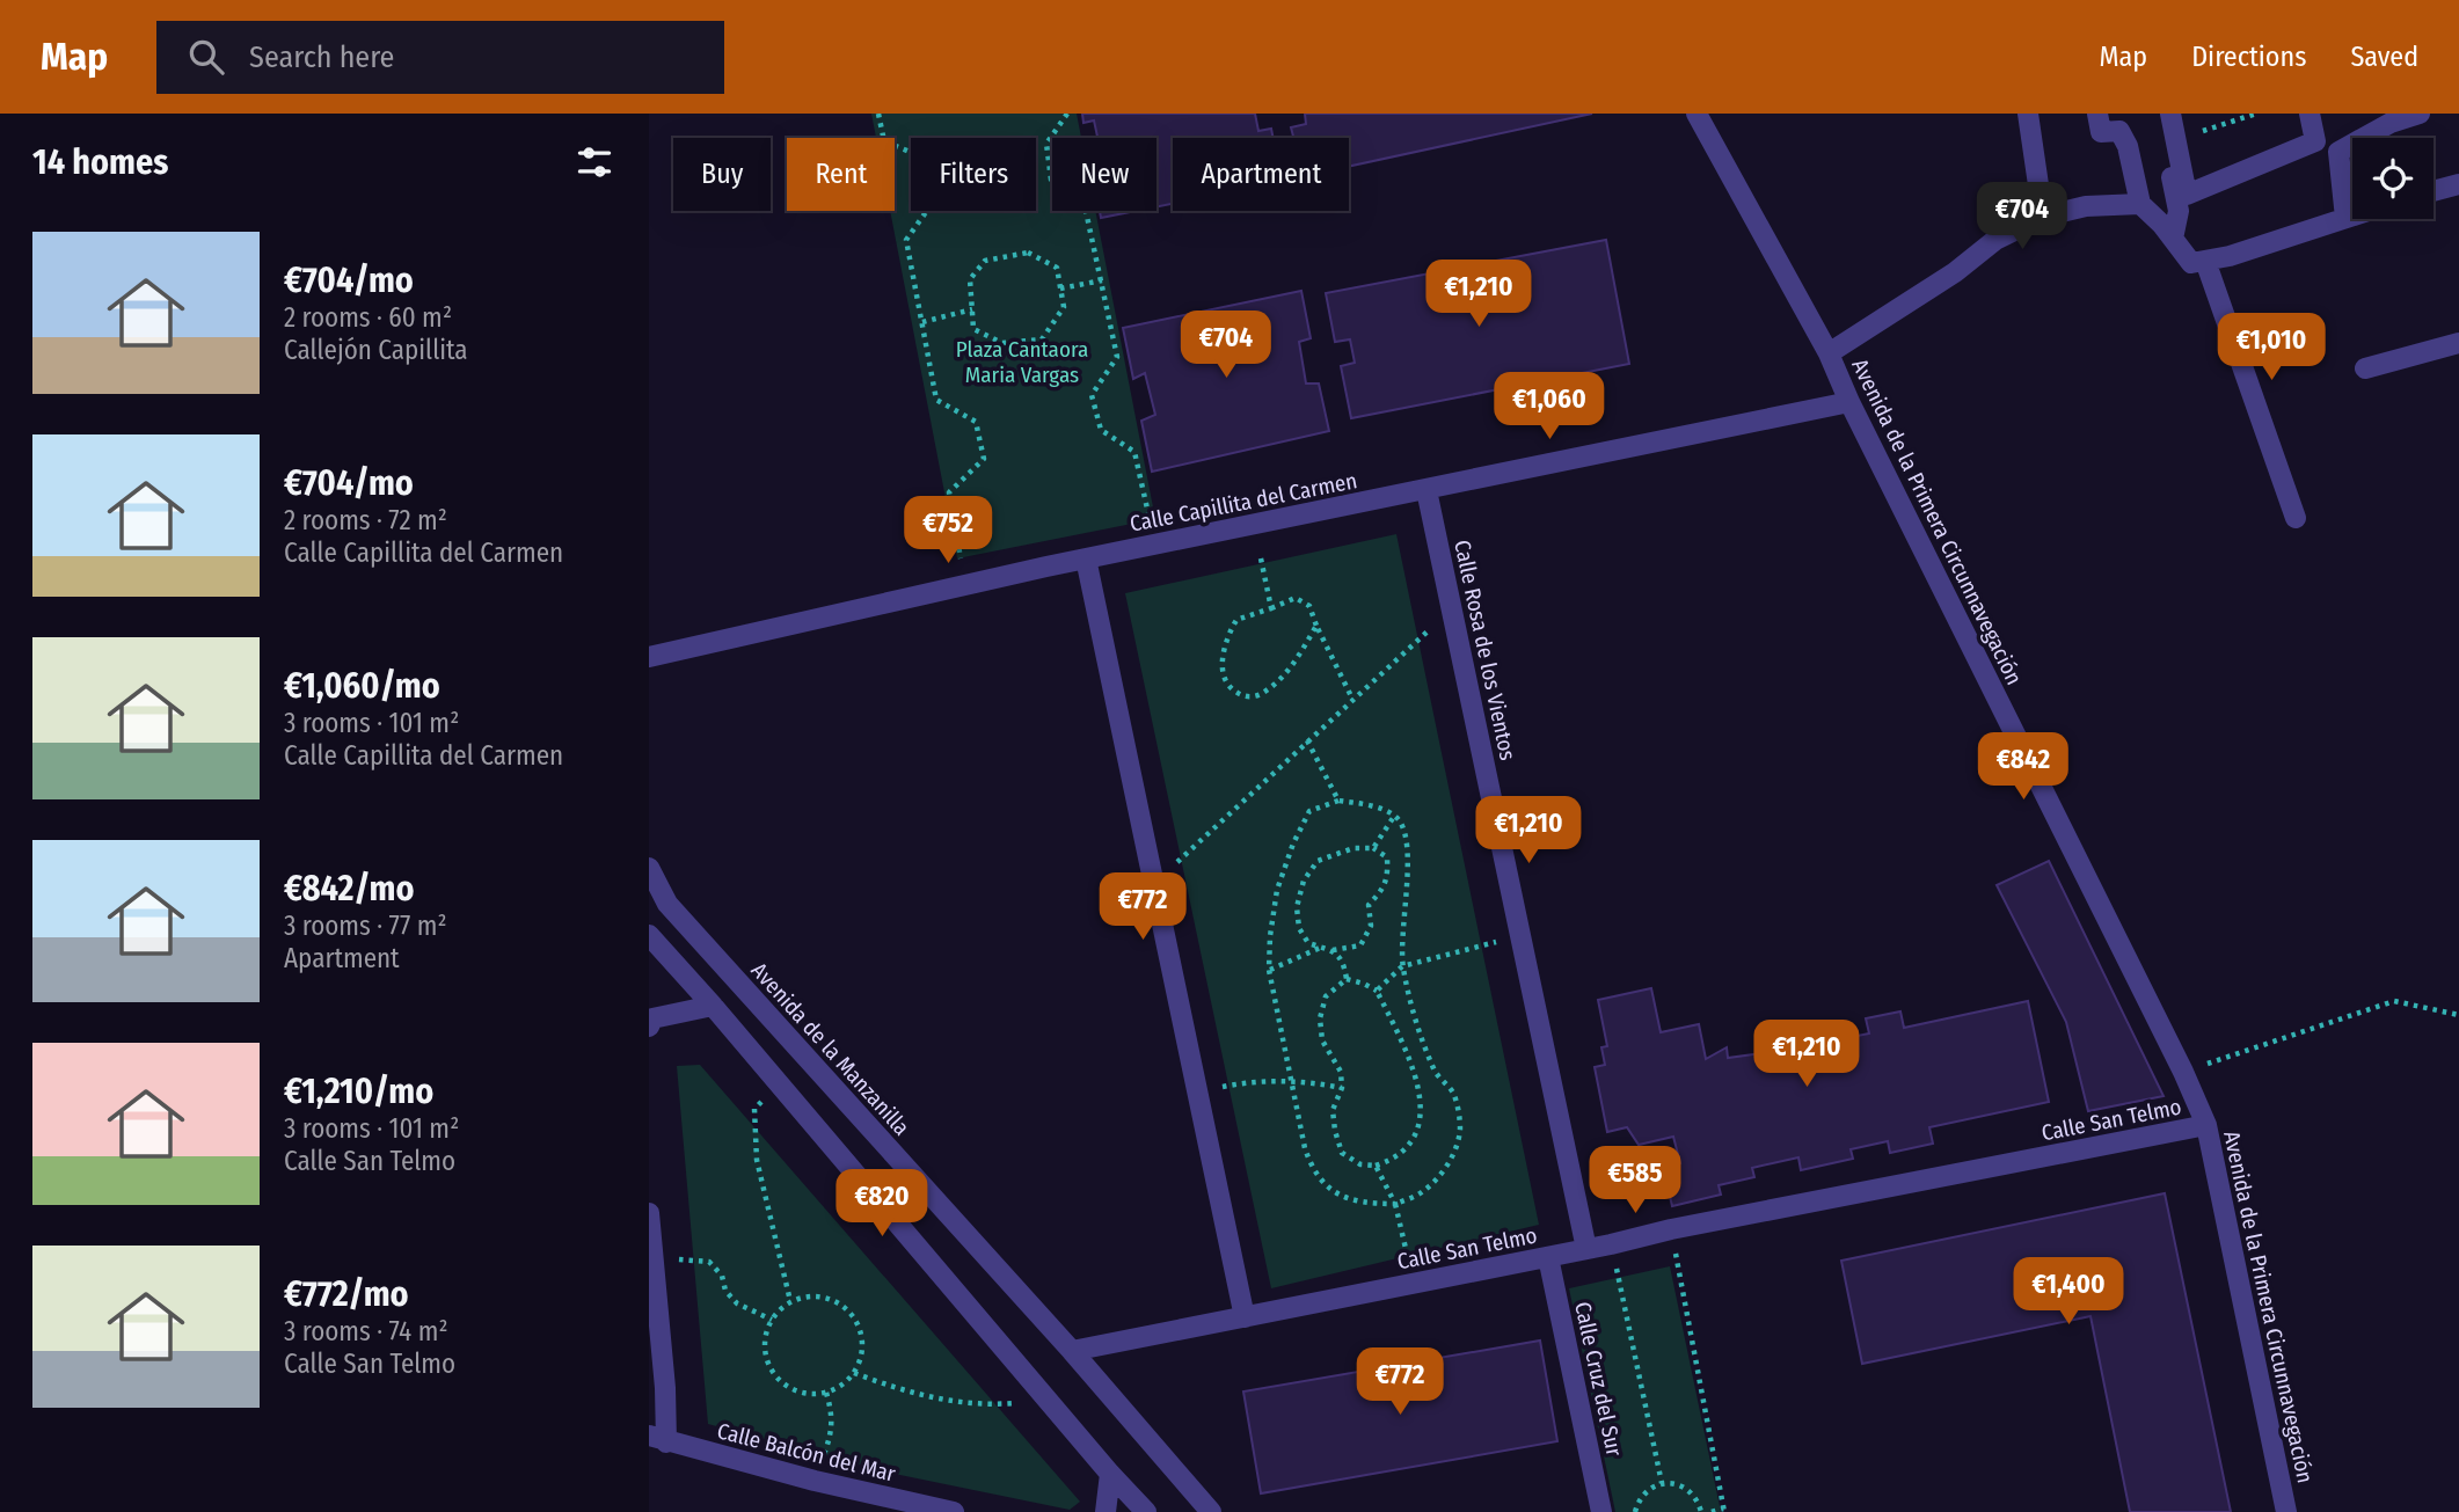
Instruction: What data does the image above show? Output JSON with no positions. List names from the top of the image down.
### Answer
{
  "streets": {
    "street": [
      "Calle Capillita del Carmen",
      "Avenida de la Primera Circunnavegación",
      "Calle Rosa de los Vientos",
      "Avenida de la Manzanilla",
      "Calle San Telmo",
      "Calle Cruz del Sur",
      "Calle Balcón del Mar"
    ]
  },
  "crossings": [
    ["Calle Capillita del Carmen", "Avenida de la Primera Circunnavegación"],
    ["Calle Capillita del Carmen", "Calle Rosa de los Vientos"],
    ["Avenida de la Primera Circunnavegación", "Calle San Telmo"],
    ["Calle Rosa de los Vientos", "Calle San Telmo"],
    ["Avenida de la Manzanilla", "Calle San Telmo"],
    ["Calle San Telmo", "Calle Cruz del Sur"]
  ],
  "parks": ["Plaza Cantaora Maria Vargas"],
  "page": {
    "header": "Map",
    "search": "Search here",
    "nav": ["Map", "Directions", "Saved"],
    "heading": "14 homes",
    "chip": [
      "Buy",
      "Rent",
      "Filters",
      "New",
      "Apartment"
    ],
    "price": [
      "€704",
      "€1,210",
      "€704",
      "€1,010",
      "€1,060",
      "€752",
      "€842",
      "€1,210",
      "€772",
      "€1,210",
      "€585",
      "€820",
      "€1,400",
      "€772"
    ],
    "list": [
      {
        "name": "€704/mo",
        "note": "2 rooms · 60 m² · Callejón Capillita"
      },
      {
        "name": "€704/mo",
        "note": "2 rooms · 72 m² · Calle Capillita del Carmen"
      },
      {
        "name": "€1,060/mo",
        "note": "3 rooms · 101 m² · Calle Capillita del Carmen"
      },
      {
        "name": "€842/mo",
        "note": "3 rooms · 77 m² · Apartment"
      },
      {
        "name": "€1,210/mo",
        "note": "3 rooms · 101 m² · Calle San Telmo"
      },
      {
        "name": "€772/mo",
        "note": "3 rooms · 74 m² · Calle San Telmo"
      }
    ]
  }
}
